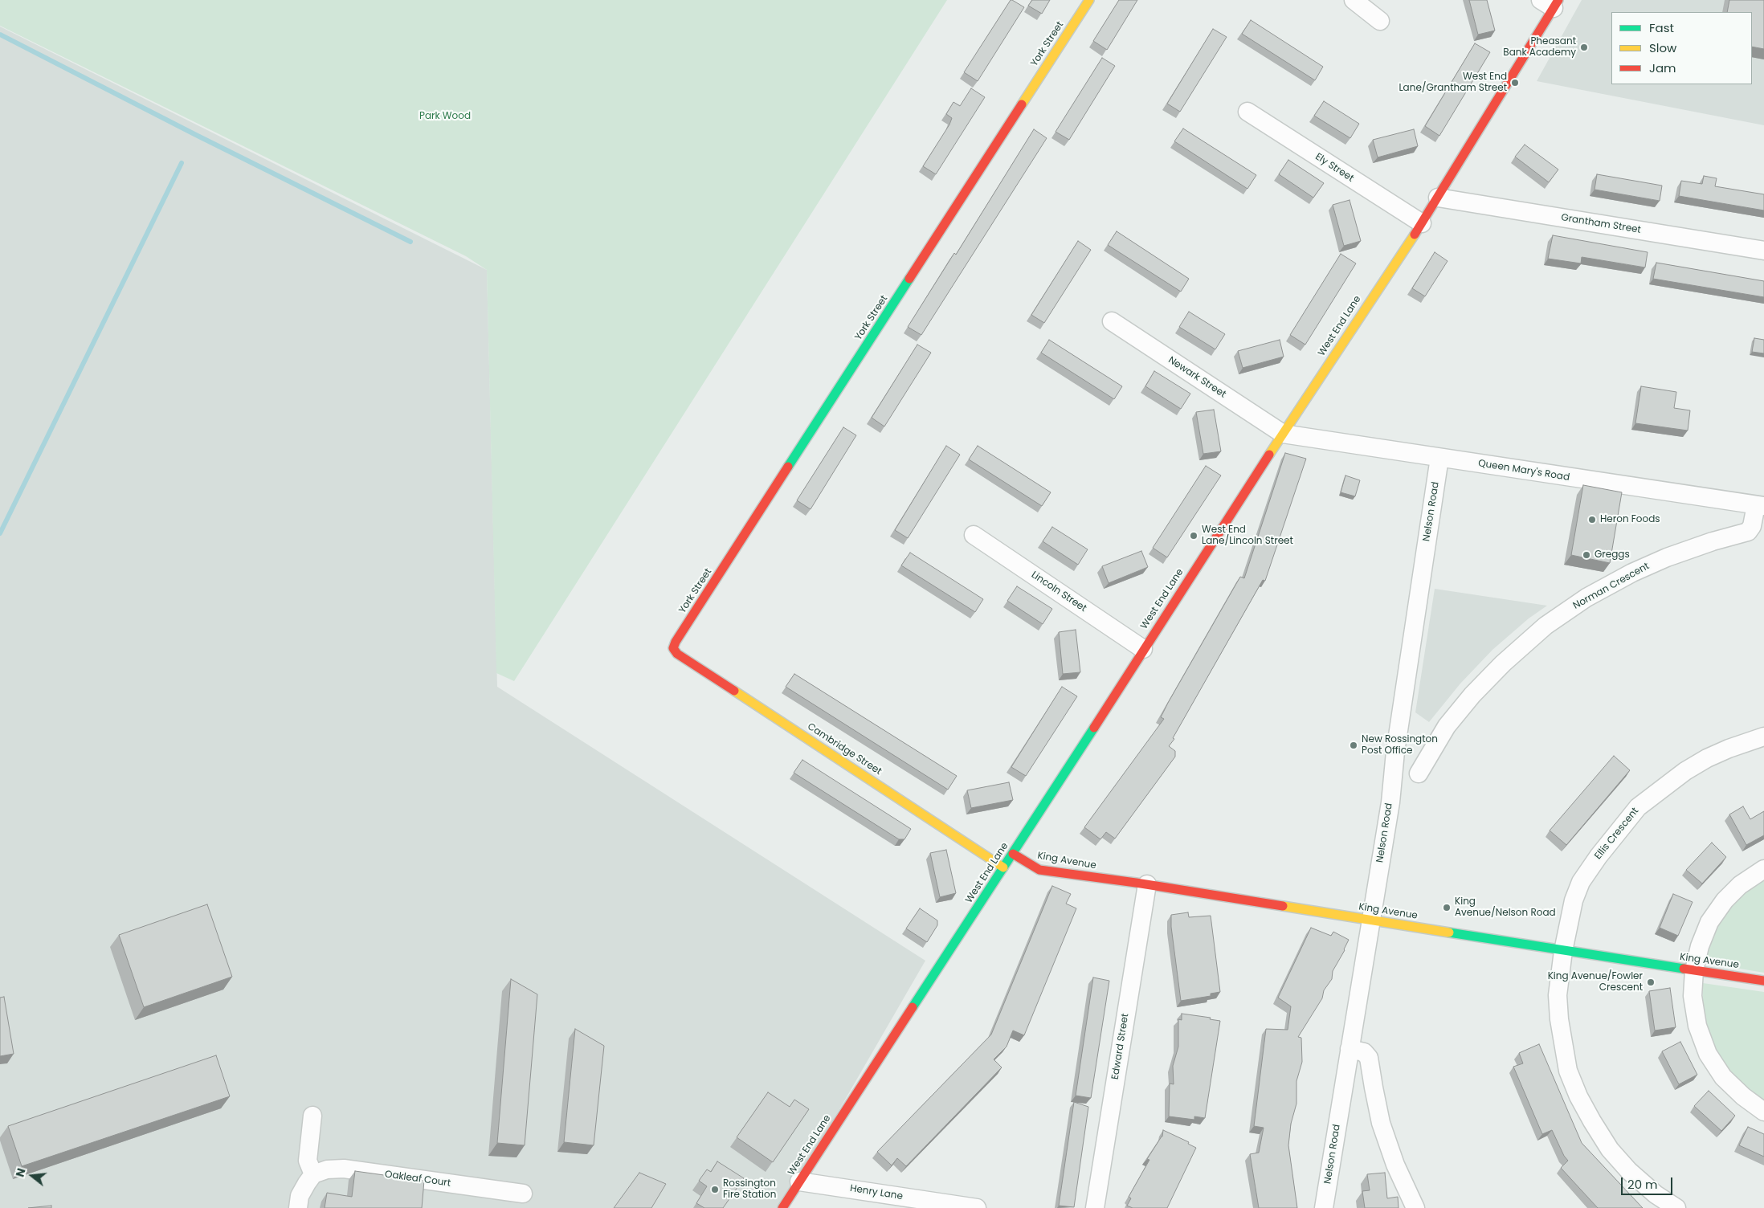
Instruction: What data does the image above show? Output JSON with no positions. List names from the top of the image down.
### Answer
{
  "streets": {
    "street": [
      "York Street",
      "Ely Street",
      "Grantham Street",
      "West End Lane",
      "Newark Street",
      "Queen Mary's Road",
      "Nelson Road",
      "Norman Crescent",
      "Lincoln Street",
      "Cambridge Street",
      "Ellis Crescent",
      "King Avenue",
      "Edward Street",
      "Oakleaf Court",
      "Henry Lane"
    ]
  },
  "crossings": [
    ["York Street", "Cambridge Street"],
    ["Ely Street", "West End Lane"],
    ["Grantham Street", "West End Lane"],
    ["West End Lane", "Newark Street"],
    ["West End Lane", "Queen Mary's Road"],
    ["West End Lane", "Lincoln Street"],
    ["West End Lane", "Cambridge Street"],
    ["West End Lane", "King Avenue"],
    ["West End Lane", "Henry Lane"],
    ["Newark Street", "Queen Mary's Road"],
    ["Queen Mary's Road", "Nelson Road"],
    ["Queen Mary's Road", "Norman Crescent"],
    ["Nelson Road", "King Avenue"],
    ["Ellis Crescent", "King Avenue"],
    ["King Avenue", "Edward Street"]
  ],
  "parks": ["Park Wood"],
  "places": [
    "Pheasant Bank Academy",
    "West End Lane/Grantham Street",
    "Heron Foods",
    "West End Lane/Lincoln Street",
    "Greggs",
    "New Rossington Post Office",
    "King Avenue/Nelson Road",
    "King Avenue/Fowler Crescent",
    "Rossington Fire Station"
  ],
  "legend": ["Fast", "Slow", "Jam"],
  "scale_bar": "20 m",
  "north": "left"
}
